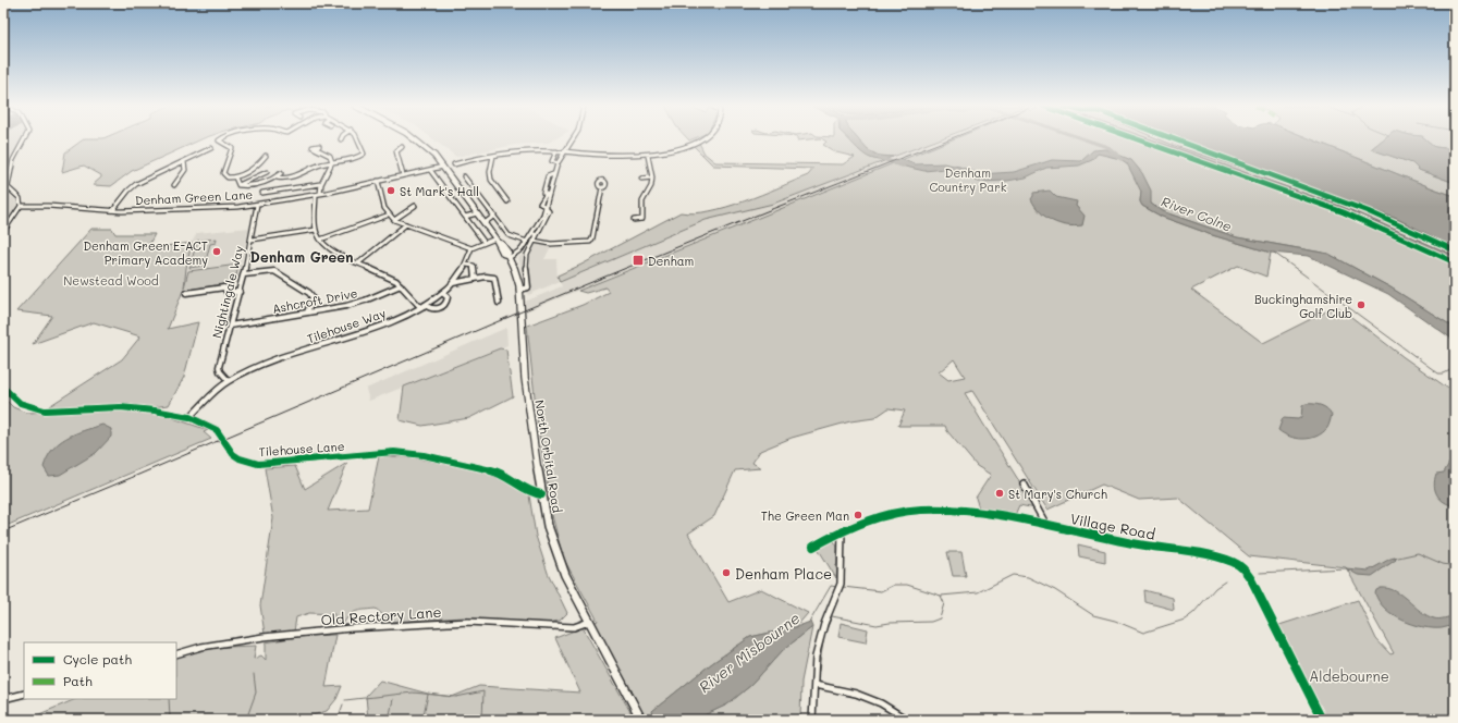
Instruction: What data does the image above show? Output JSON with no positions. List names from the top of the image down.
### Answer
{
  "streets": {
    "main road": ["North Orbital Road"],
    "street": [
      "Denham Green Lane",
      "Nightingale Way",
      "Ashcroft Drive",
      "Tilehouse Way",
      "Tilehouse Lane",
      "Village Road",
      "Old Rectory Lane"
    ]
  },
  "crossings": [
    ["Denham Green Lane", "Nightingale Way"],
    ["Denham Green Lane", "North Orbital Road"],
    ["Nightingale Way", "Ashcroft Drive"],
    ["Nightingale Way", "Tilehouse Way"],
    ["Tilehouse Way", "Tilehouse Lane"],
    ["Tilehouse Lane", "North Orbital Road"],
    ["North Orbital Road", "Old Rectory Lane"]
  ],
  "districts": ["Denham Green"],
  "water": ["River Colne", "River Misbourne"],
  "parks": ["Denham Country Park", "Newstead Wood", "Aldebourne"],
  "places": {
    "other": [
      "St Mark's Hall",
      "Denham Green E-ACT Primary Academy",
      "Buckinghamshire Golf Club",
      "St Mary's Church",
      "The Green Man",
      "Denham Place"
    ],
    "transit": ["Denham"]
  },
  "legend": ["Cycle path", "Path"]
}
